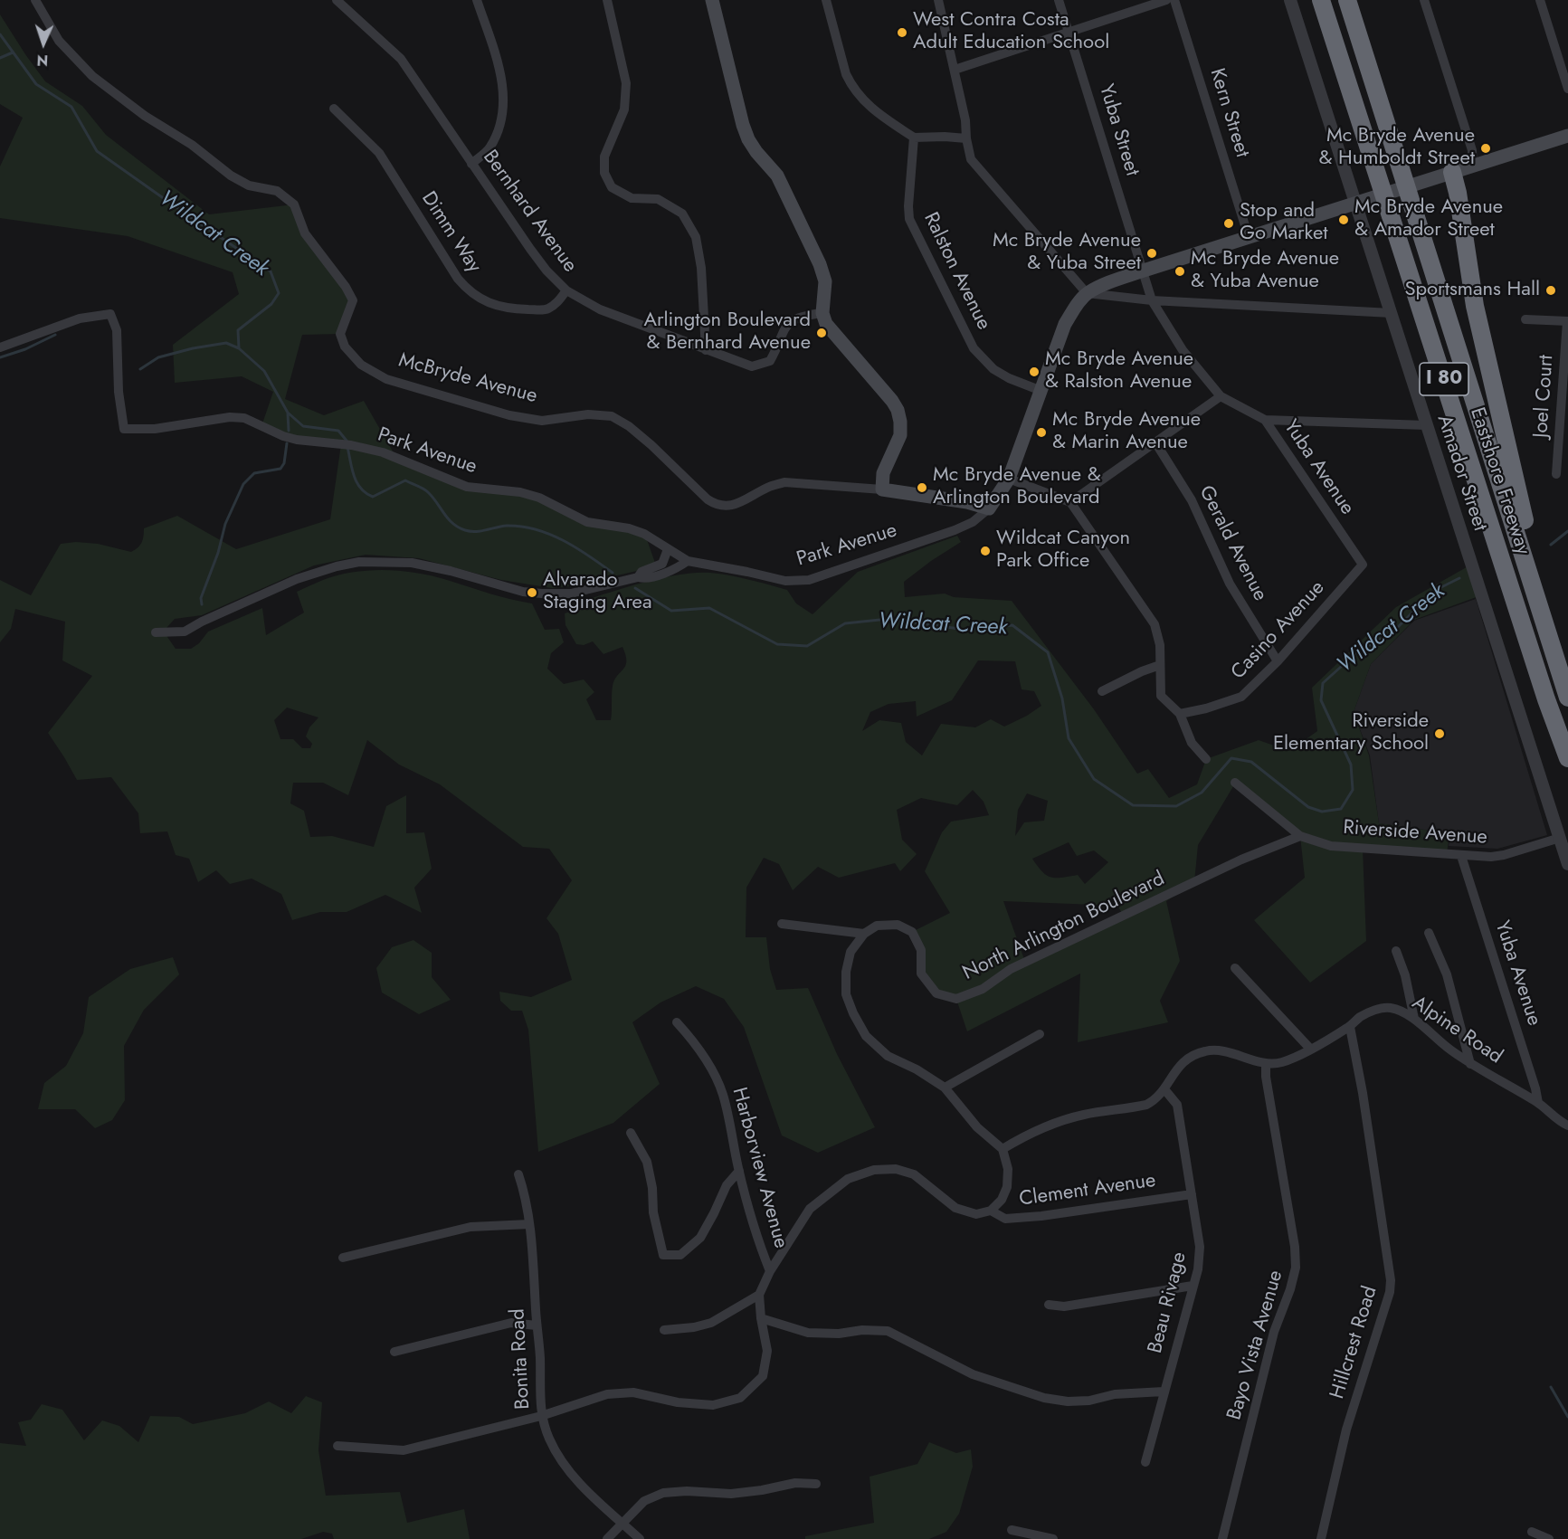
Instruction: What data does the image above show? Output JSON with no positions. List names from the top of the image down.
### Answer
{
  "streets": {
    "highway": ["I 80", "Eastshore Freeway"],
    "main road": ["McBryde Avenue"],
    "street": [
      "Kern Street",
      "Yuba Street",
      "Bernhard Avenue",
      "Dimm Way",
      "Ralston Avenue",
      "Joel Court",
      "Park Avenue",
      "Yuba Avenue",
      "Amador Street",
      "Gerald Avenue",
      "Casino Avenue",
      "Riverside Avenue",
      "North Arlington Boulevard",
      "Alpine Road",
      "Harborview Avenue",
      "Clement Avenue",
      "Beau Rivage",
      "Hillcrest Road",
      "Bayo Vista Avenue",
      "Bonita Road"
    ]
  },
  "crossings": [
    ["Yuba Street", "Yuba Avenue"],
    ["Bernhard Avenue", "Dimm Way"],
    ["McBryde Avenue", "Park Avenue"],
    ["Yuba Avenue", "Casino Avenue"],
    ["Yuba Avenue", "Riverside Avenue"],
    ["Yuba Avenue", "Alpine Road"],
    ["Amador Street", "Riverside Avenue"],
    ["Gerald Avenue", "Casino Avenue"],
    ["Riverside Avenue", "North Arlington Boulevard"],
    ["Alpine Road", "Beau Rivage"],
    ["Alpine Road", "Hillcrest Road"],
    ["Alpine Road", "Bayo Vista Avenue"],
    ["Clement Avenue", "Beau Rivage"]
  ],
  "water": ["Wildcat Creek"],
  "places": [
    "West Contra Costa Adult Education School",
    "Mc Bryde Avenue & Humboldt Street",
    "Mc Bryde Avenue & Amador Street",
    "Stop and Go Market",
    "Mc Bryde Avenue & Yuba Street",
    "Mc Bryde Avenue & Yuba Avenue",
    "Sportsmans Hall",
    "Arlington Boulevard & Bernhard Avenue",
    "Mc Bryde Avenue & Ralston Avenue",
    "Mc Bryde Avenue & Marin Avenue",
    "Mc Bryde Avenue & Arlington Boulevard",
    "Wildcat Canyon Park Office",
    "Alvarado Staging Area",
    "Riverside Elementary School"
  ],
  "north": "bottom"
}
